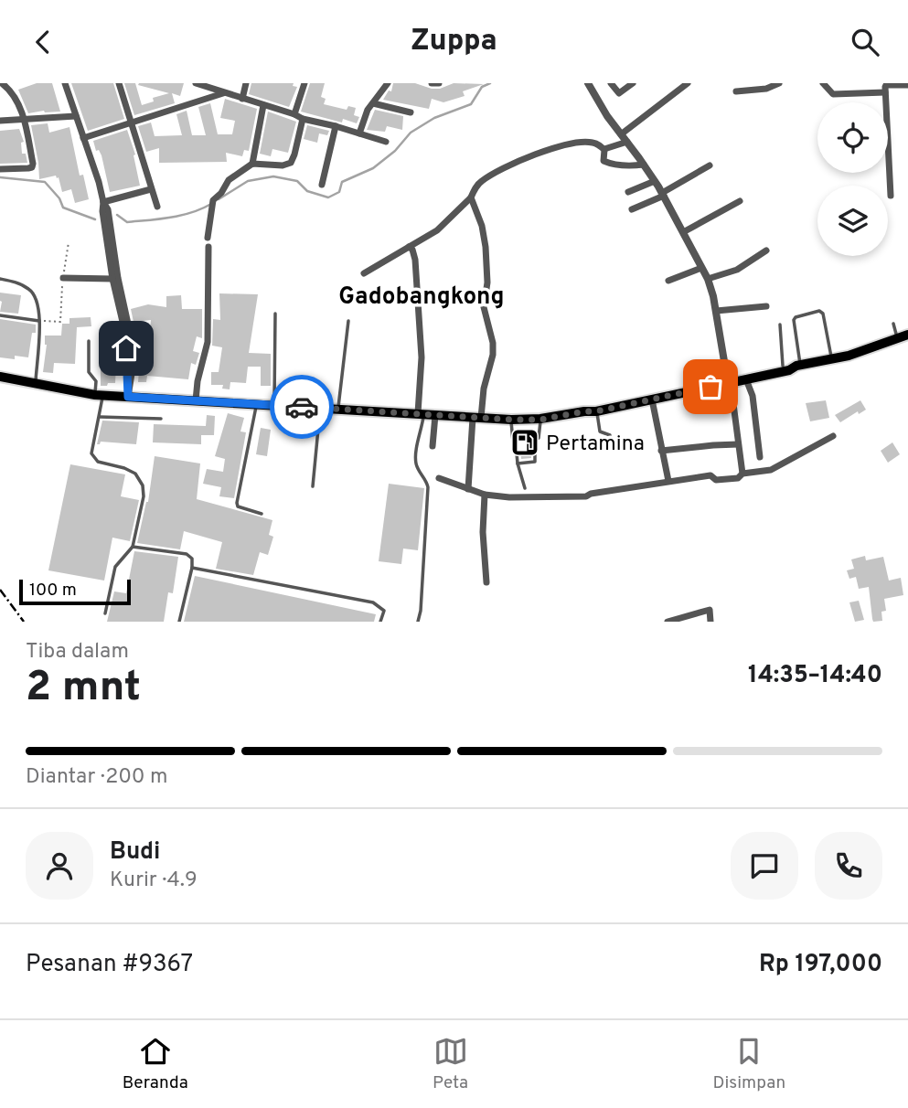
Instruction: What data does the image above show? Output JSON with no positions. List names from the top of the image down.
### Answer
{
  "districts": ["Gadobangkong"],
  "places": {
    "fuel station": ["Pertamina"]
  },
  "scale_bar": "100 m",
  "page": {
    "header": "Zuppa",
    "scale": "100 m",
    "heading": ["2 mnt", "Tiba dalam", "14:35–14:40"],
    "panel": [
      "Budi",
      "Kurir · 4.9",
      "Pesanan #9367",
      "Rp 197,000"
    ],
    "bar": "Diantar · 200 m",
    "tabs": ["Beranda", "Peta", "Disimpan"]
  }
}
